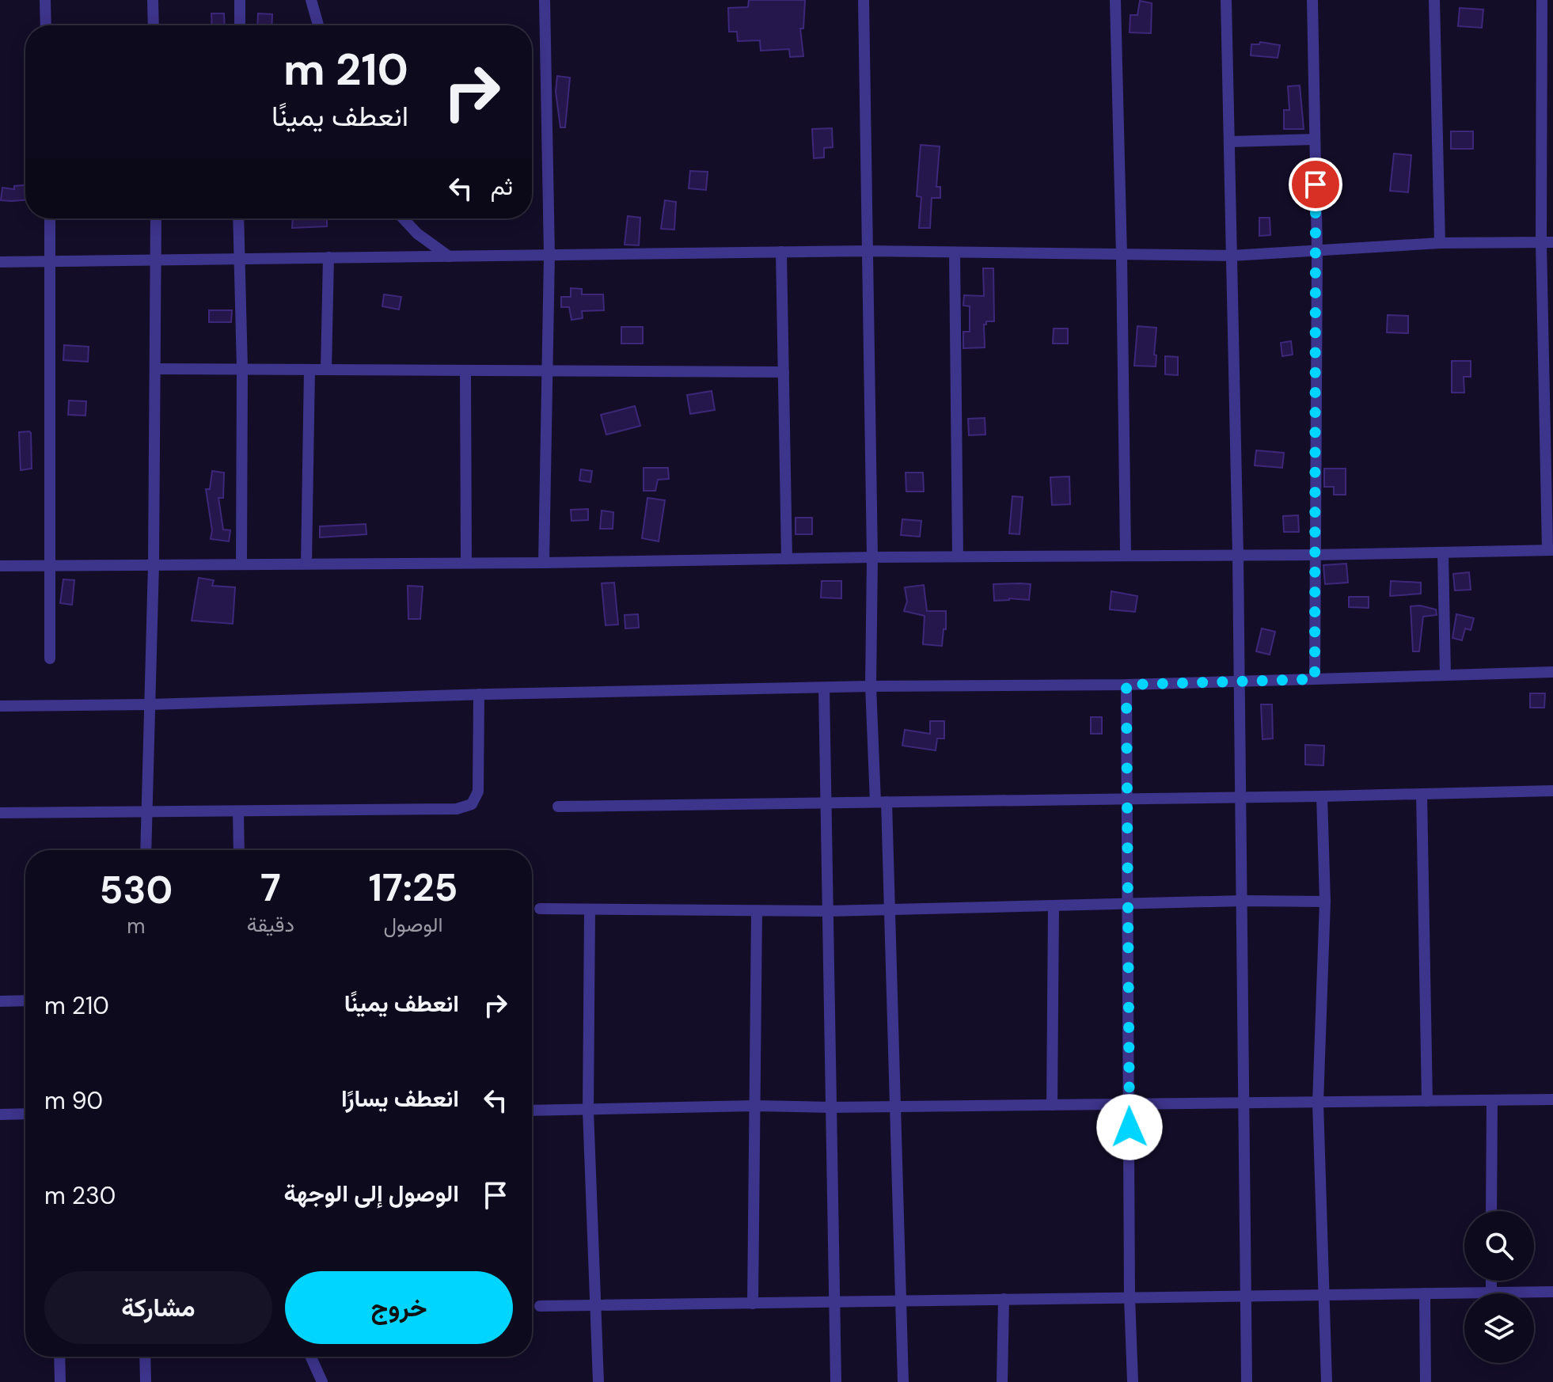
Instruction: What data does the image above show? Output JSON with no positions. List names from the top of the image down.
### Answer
{
  "page": {
    "turn": ["210 m", "انعطف يمينًا"],
    "then": "ثم",
    "eta": [
      "17:25",
      "الوصول",
      "7",
      "دقيقة",
      "530",
      "m"
    ],
    "list": [
      {
        "name": "انعطف يمينًا",
        "value": "210 m"
      },
      {
        "name": "انعطف يسارًا",
        "value": "90 m"
      },
      {
        "name": "الوصول إلى الوجهة",
        "value": "230 m"
      }
    ],
    "buttons": ["خروج", "مشاركة"]
  }
}
